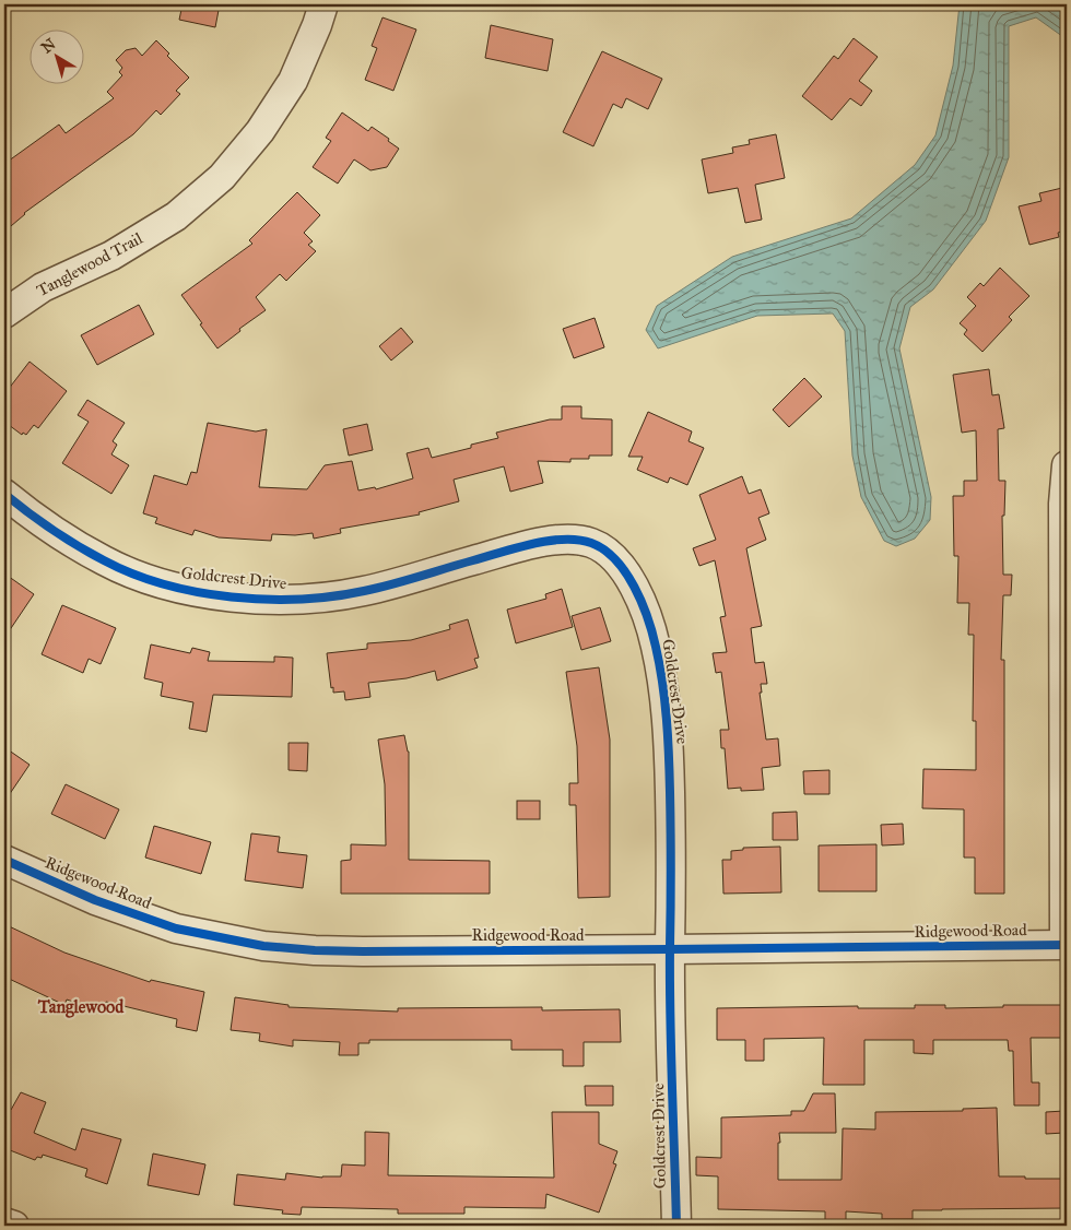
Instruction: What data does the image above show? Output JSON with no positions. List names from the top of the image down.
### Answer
{
  "streets": {
    "street": ["Tanglewood Trail", "Goldcrest Drive", "Ridgewood Road"]
  },
  "crossings": [
    ["Goldcrest Drive", "Ridgewood Road"]
  ],
  "districts": ["Tanglewood"],
  "north": "top left"
}
